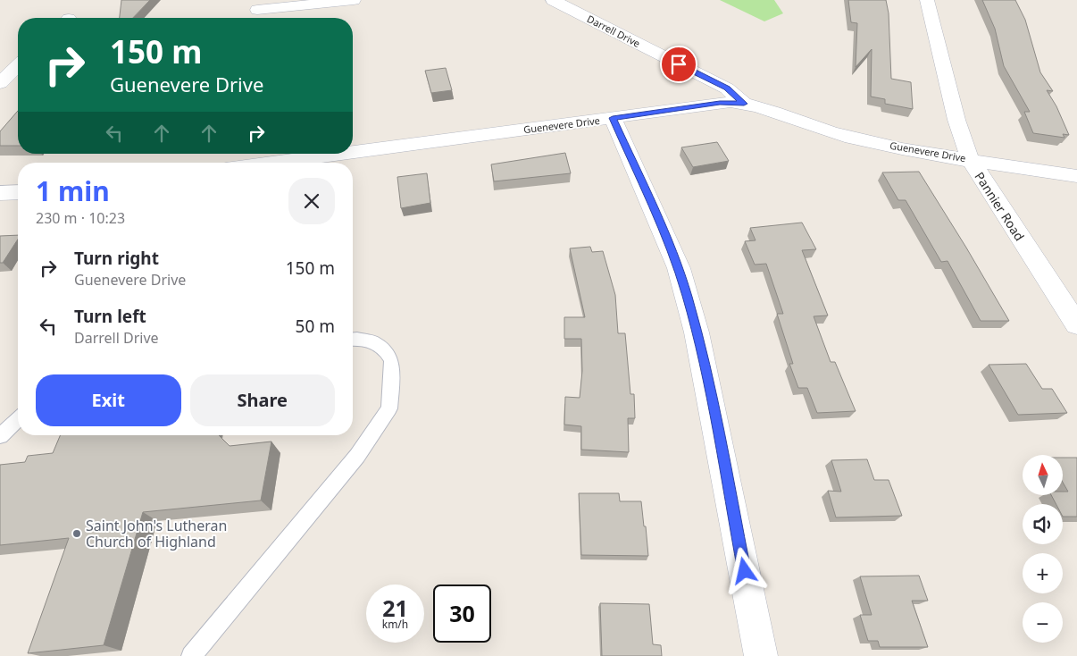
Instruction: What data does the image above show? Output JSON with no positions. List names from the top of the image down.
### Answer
{
  "streets": {
    "street": ["Darrell Drive", "Guenevere Drive", "Pannier Road"]
  },
  "crossings": [
    ["Darrell Drive", "Guenevere Drive"],
    ["Guenevere Drive", "Pannier Road"]
  ],
  "places": ["Saint John's Lutheran Church of Highland"],
  "north": "top",
  "page": {
    "turn": ["150 m", "Guenevere Drive"],
    "heading": ["1 min", "230 m · 10:23"],
    "list": [
      {
        "name": "Turn right",
        "note": "Guenevere Drive",
        "value": "150 m"
      },
      {
        "name": "Turn left",
        "note": "Darrell Drive",
        "value": "50 m"
      }
    ],
    "buttons": ["Exit", "Share"],
    "map_buttons": ["+", "−"],
    "speed": "21 km/h",
    "limit": "30"
  }
}
